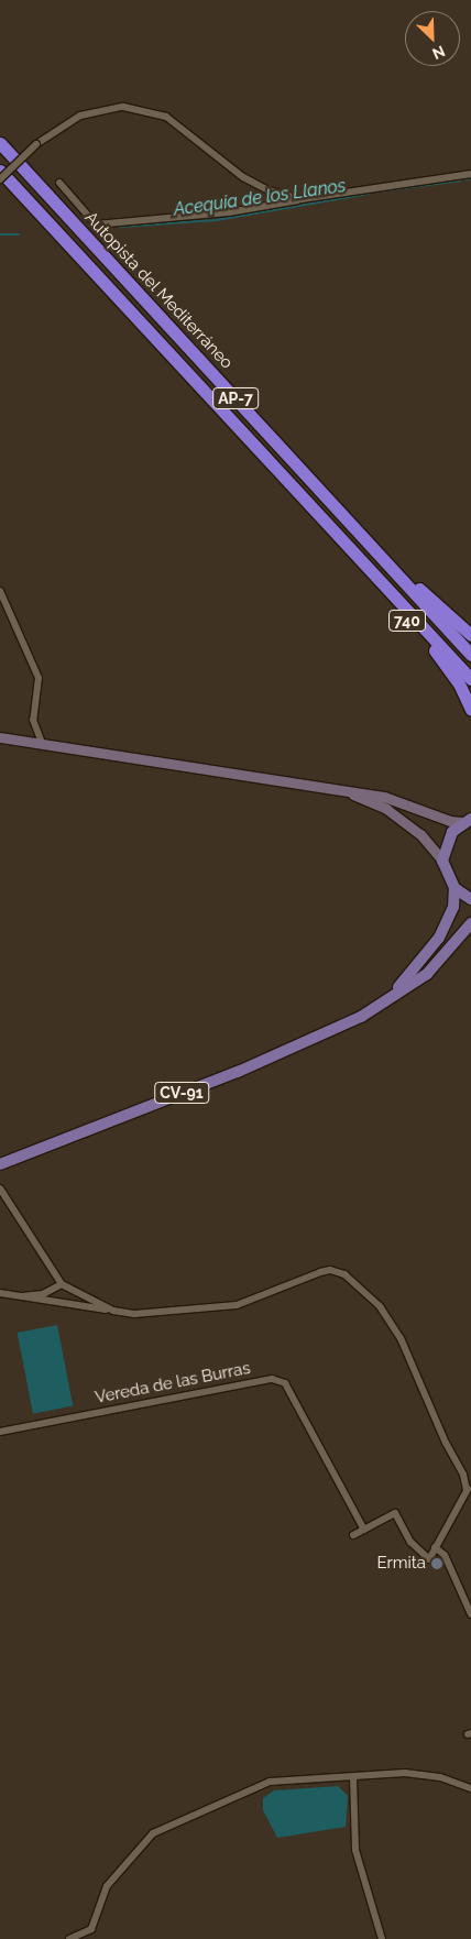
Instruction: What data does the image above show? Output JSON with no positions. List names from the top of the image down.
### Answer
{
  "streets": {
    "highway": ["Autopista del Mediterráneo", "AP-7", "740"],
    "main road": ["CV-91"],
    "street": ["Vereda de las Burras"]
  },
  "crossings": [
    ["Autopista del Mediterráneo", "740"]
  ],
  "water": ["Acequia de los Llanos"],
  "places": ["Ermita"],
  "north": "bottom right"
}
